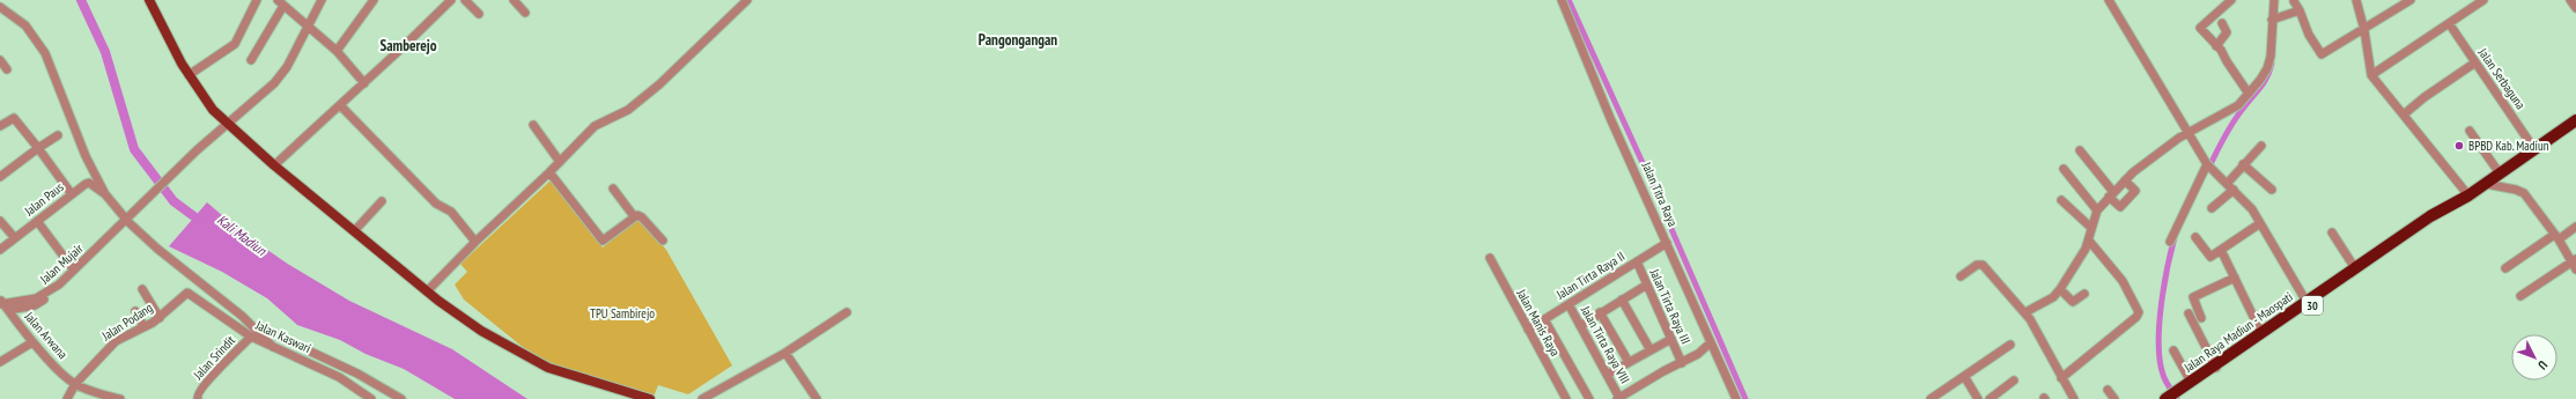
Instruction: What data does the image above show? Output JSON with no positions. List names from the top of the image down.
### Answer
{
  "streets": {
    "highway": ["30", "Jalan Raya Madiun - Maospati"],
    "street": [
      "Jalan Serbaguna",
      "Jalan Titra Raya",
      "Jalan Paus",
      "Jalan Tirta Raya II",
      "Jalan Tirta Raya III",
      "Jalan Podang",
      "Jalan Manis Raya",
      "Jalan Arwana",
      "Jalan Kaswari",
      "Jalan Tirta Raya VIII",
      "Jalan Srindit"
    ]
  },
  "crossings": [
    ["Jalan Serbaguna", "Jalan Raya Madiun - Maospati"],
    ["Jalan Titra Raya", "Jalan Tirta Raya II"],
    ["Jalan Tirta Raya II", "Jalan Tirta Raya III"],
    ["Jalan Tirta Raya II", "Jalan Manis Raya"],
    ["Jalan Tirta Raya II", "Jalan Tirta Raya VIII"],
    ["Jalan Podang", "Jalan Arwana"],
    ["Jalan Podang", "Jalan Kaswari"],
    ["Jalan Kaswari", "Jalan Srindit"]
  ],
  "districts": ["Pangongangan", "Samberejo"],
  "water": ["Kali Madiun"],
  "parks": ["TPU Sambirejo"],
  "places": ["BPBD Kab. Madiun"],
  "north": "bottom right"
}
